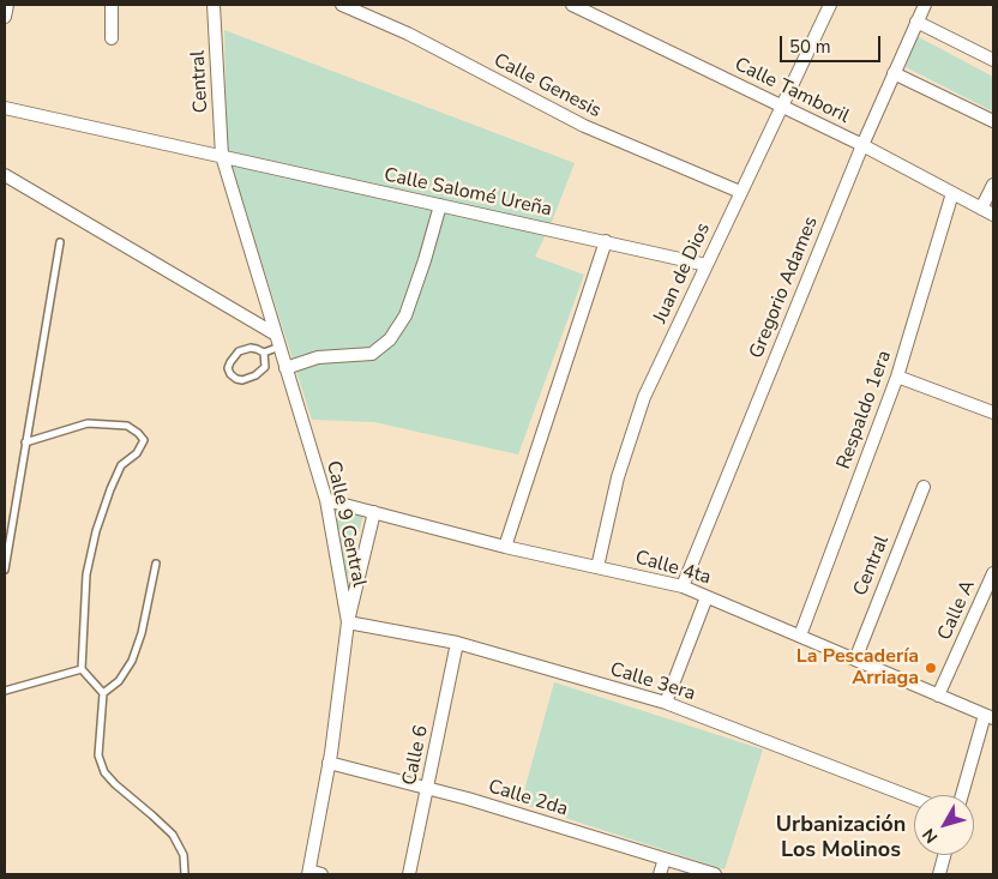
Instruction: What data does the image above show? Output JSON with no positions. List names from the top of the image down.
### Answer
{
  "streets": {
    "street": [
      "Central",
      "Calle Genesis",
      "Calle Tamboril",
      "Calle Salomé Ureña",
      "Juan de Dios",
      "Gregorio Adames",
      "Respaldo 1era",
      "Calle 9 Central",
      "Calle 4ta",
      "Calle A",
      "Calle 3era",
      "Calle 6",
      "Calle 2da"
    ]
  },
  "crossings": [
    ["Central", "Calle Salomé Ureña"],
    ["Central", "Calle 9 Central"],
    ["Central", "Calle 4ta"],
    ["Calle Genesis", "Juan de Dios"],
    ["Calle Tamboril", "Juan de Dios"],
    ["Calle Tamboril", "Gregorio Adames"],
    ["Calle Tamboril", "Respaldo 1era"],
    ["Calle Salomé Ureña", "Juan de Dios"],
    ["Calle Salomé Ureña", "Calle 9 Central"],
    ["Juan de Dios", "Calle 4ta"],
    ["Gregorio Adames", "Calle 4ta"],
    ["Respaldo 1era", "Calle 4ta"],
    ["Calle 9 Central", "Calle 4ta"],
    ["Calle 9 Central", "Calle 3era"],
    ["Calle 9 Central", "Calle 2da"],
    ["Calle 4ta", "Calle A"],
    ["Calle 3era", "Calle 6"],
    ["Calle 6", "Calle 2da"]
  ],
  "districts": ["Urbanización Los Molinos"],
  "places": ["La Pescadería Arriaga"],
  "scale_bar": "50 m",
  "north": "bottom left"
}
